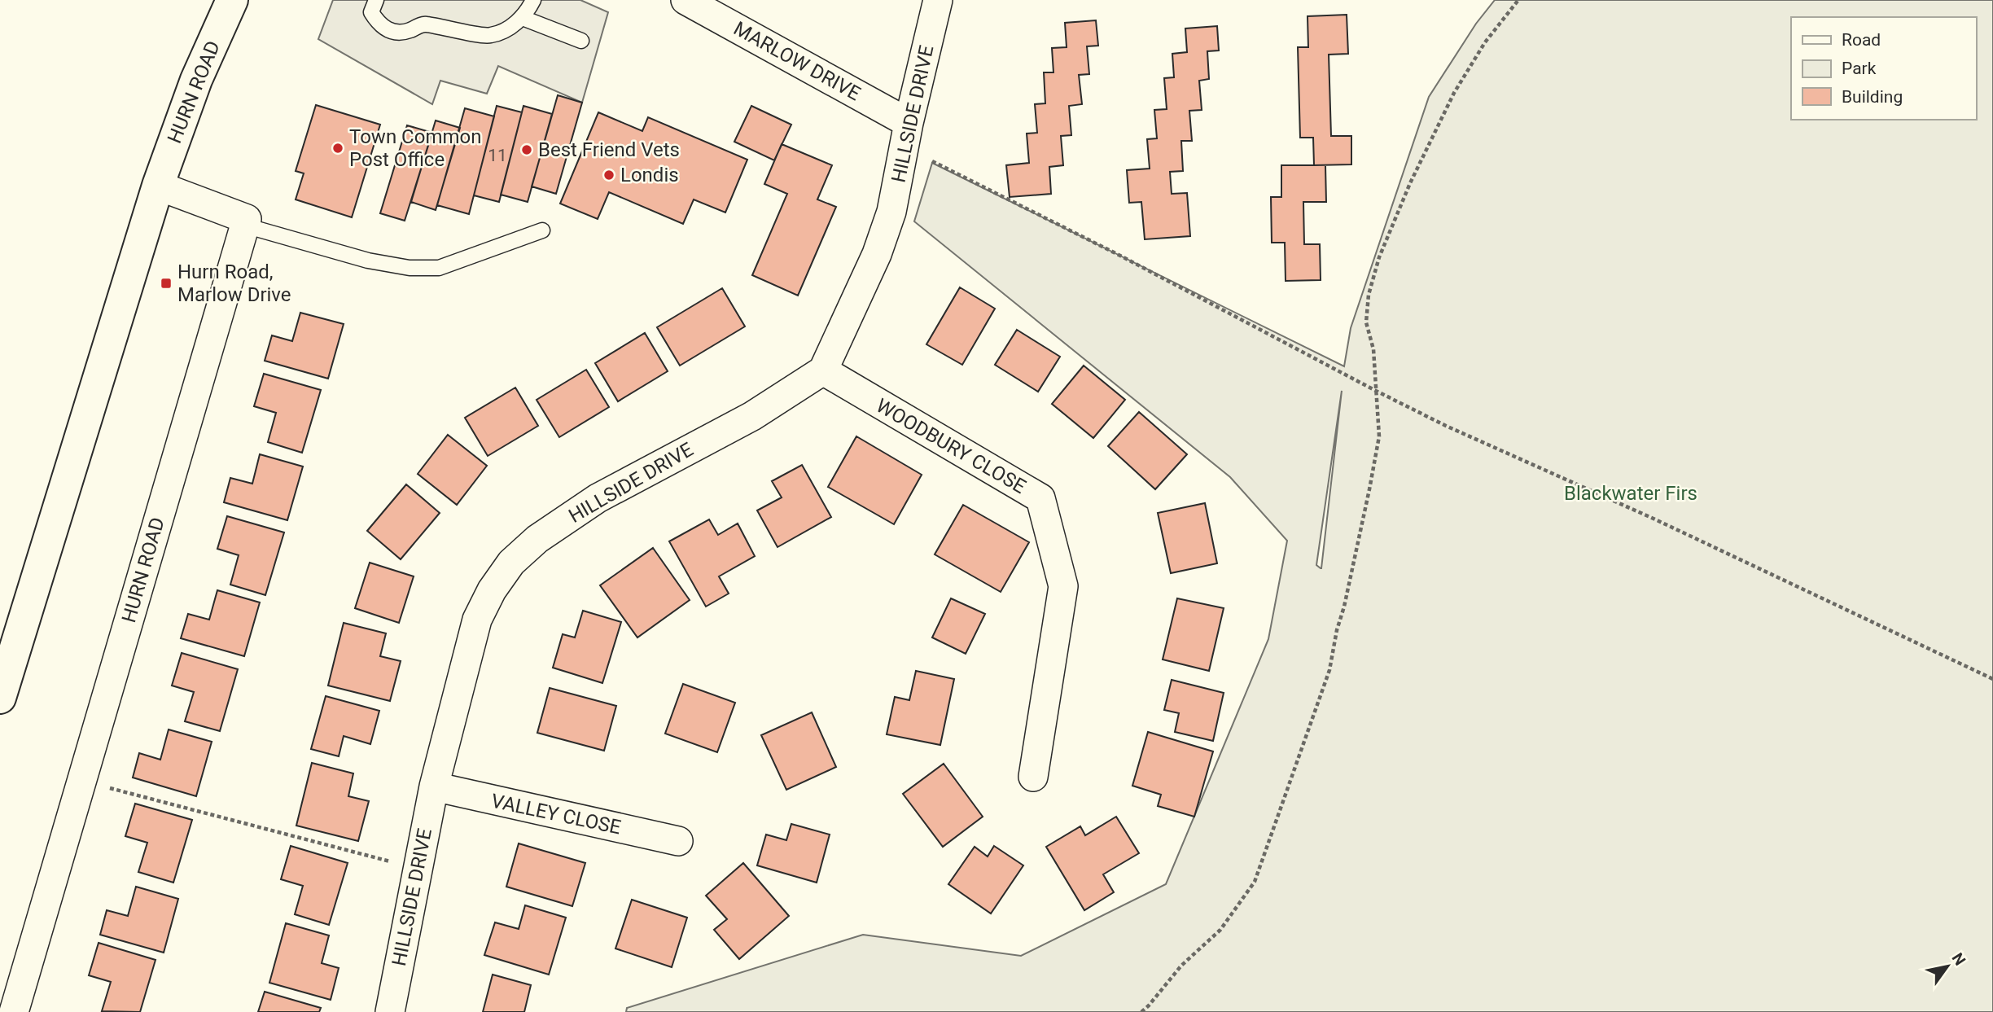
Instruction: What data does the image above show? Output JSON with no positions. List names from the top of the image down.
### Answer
{
  "streets": {
    "main road": ["HURN ROAD"],
    "street": [
      "MARLOW DRIVE",
      "HILLSIDE DRIVE",
      "WOODBURY CLOSE",
      "VALLEY CLOSE"
    ]
  },
  "crossings": [
    ["MARLOW DRIVE", "HILLSIDE DRIVE"],
    ["HILLSIDE DRIVE", "WOODBURY CLOSE"],
    ["HILLSIDE DRIVE", "VALLEY CLOSE"]
  ],
  "parks": ["Blackwater Firs"],
  "places": {
    "other": ["Town Common Post Office", "Best Friend Vets", "Londis"],
    "transit": ["Hurn Road, Marlow Drive"]
  },
  "house_numbers": ["11"],
  "legend": ["Road", "Park", "Building"],
  "north": "top right"
}
